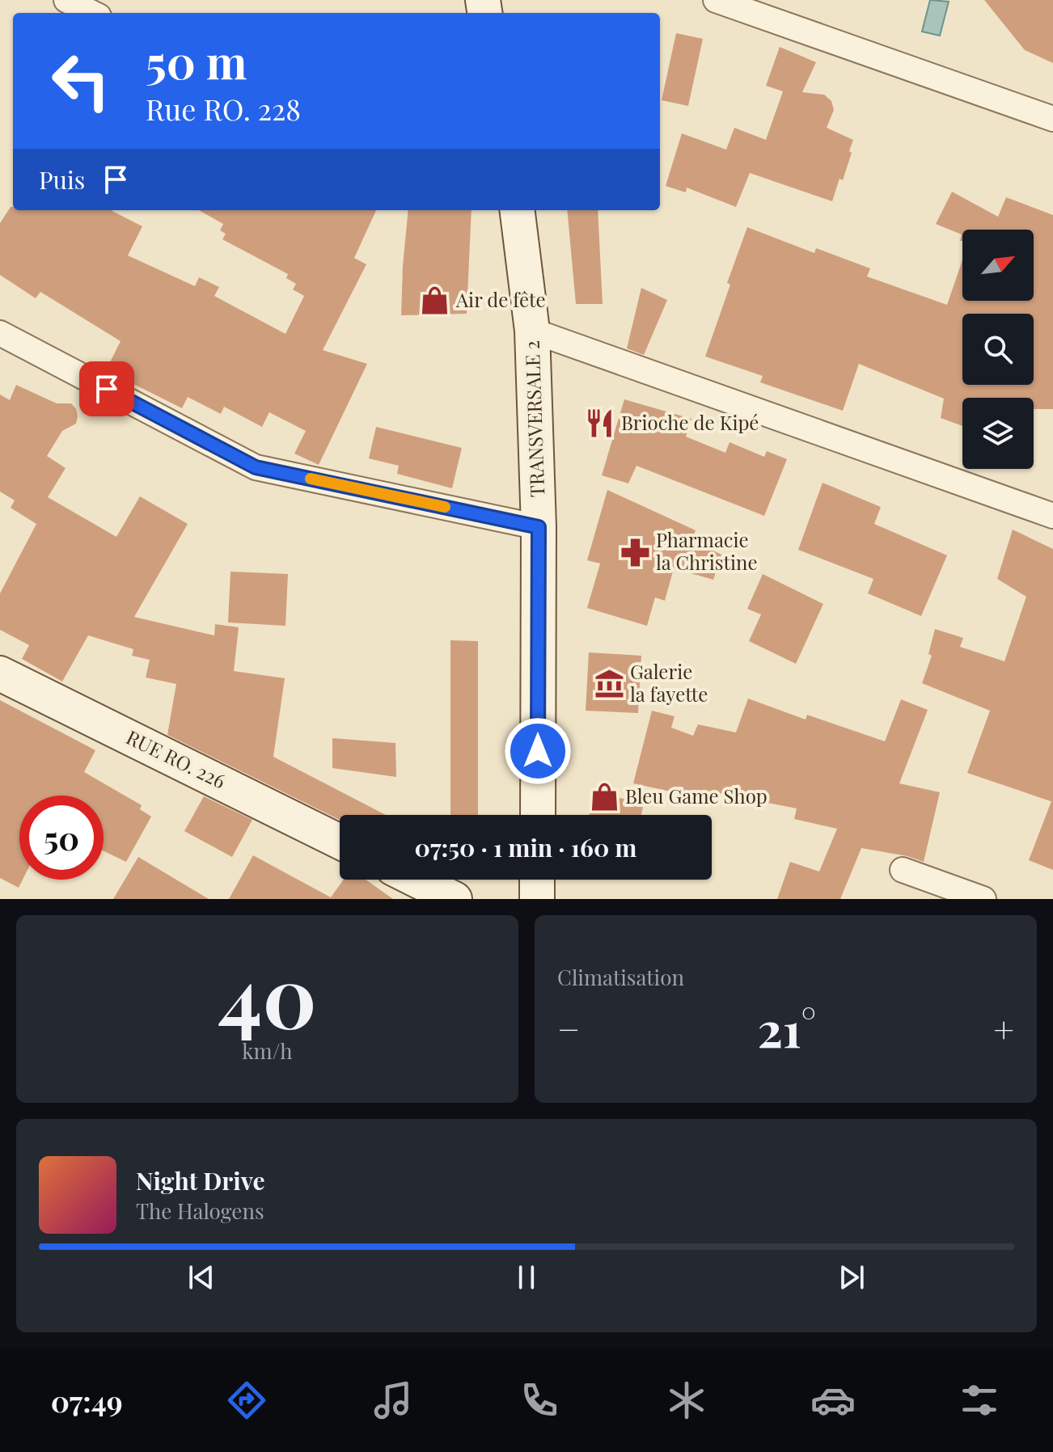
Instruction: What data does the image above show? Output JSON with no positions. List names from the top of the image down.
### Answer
{
  "streets": {
    "main road": ["TRANSVERSALE 2", "RUE RO. 226"]
  },
  "places": {
    "shop": ["Air de fête", "Bleu Game Shop"],
    "restaurant": ["Brioche de Kipé"],
    "pharmacy": ["Pharmacie la Christine"],
    "museum": ["Galerie la fayette"]
  },
  "north": "top right",
  "page": {
    "turn": ["50 m", "Rue RO. 228"],
    "then": "Puis",
    "limit": "50",
    "trip": "07:50 · 1 min · 160 m",
    "tile": [
      ["40", "km/h"],
      "Climatisation"
    ],
    "heat": ["−", "21°", "+"],
    "song": ["Night Drive", "The Halogens"],
    "tabs": "07:49"
  }
}
